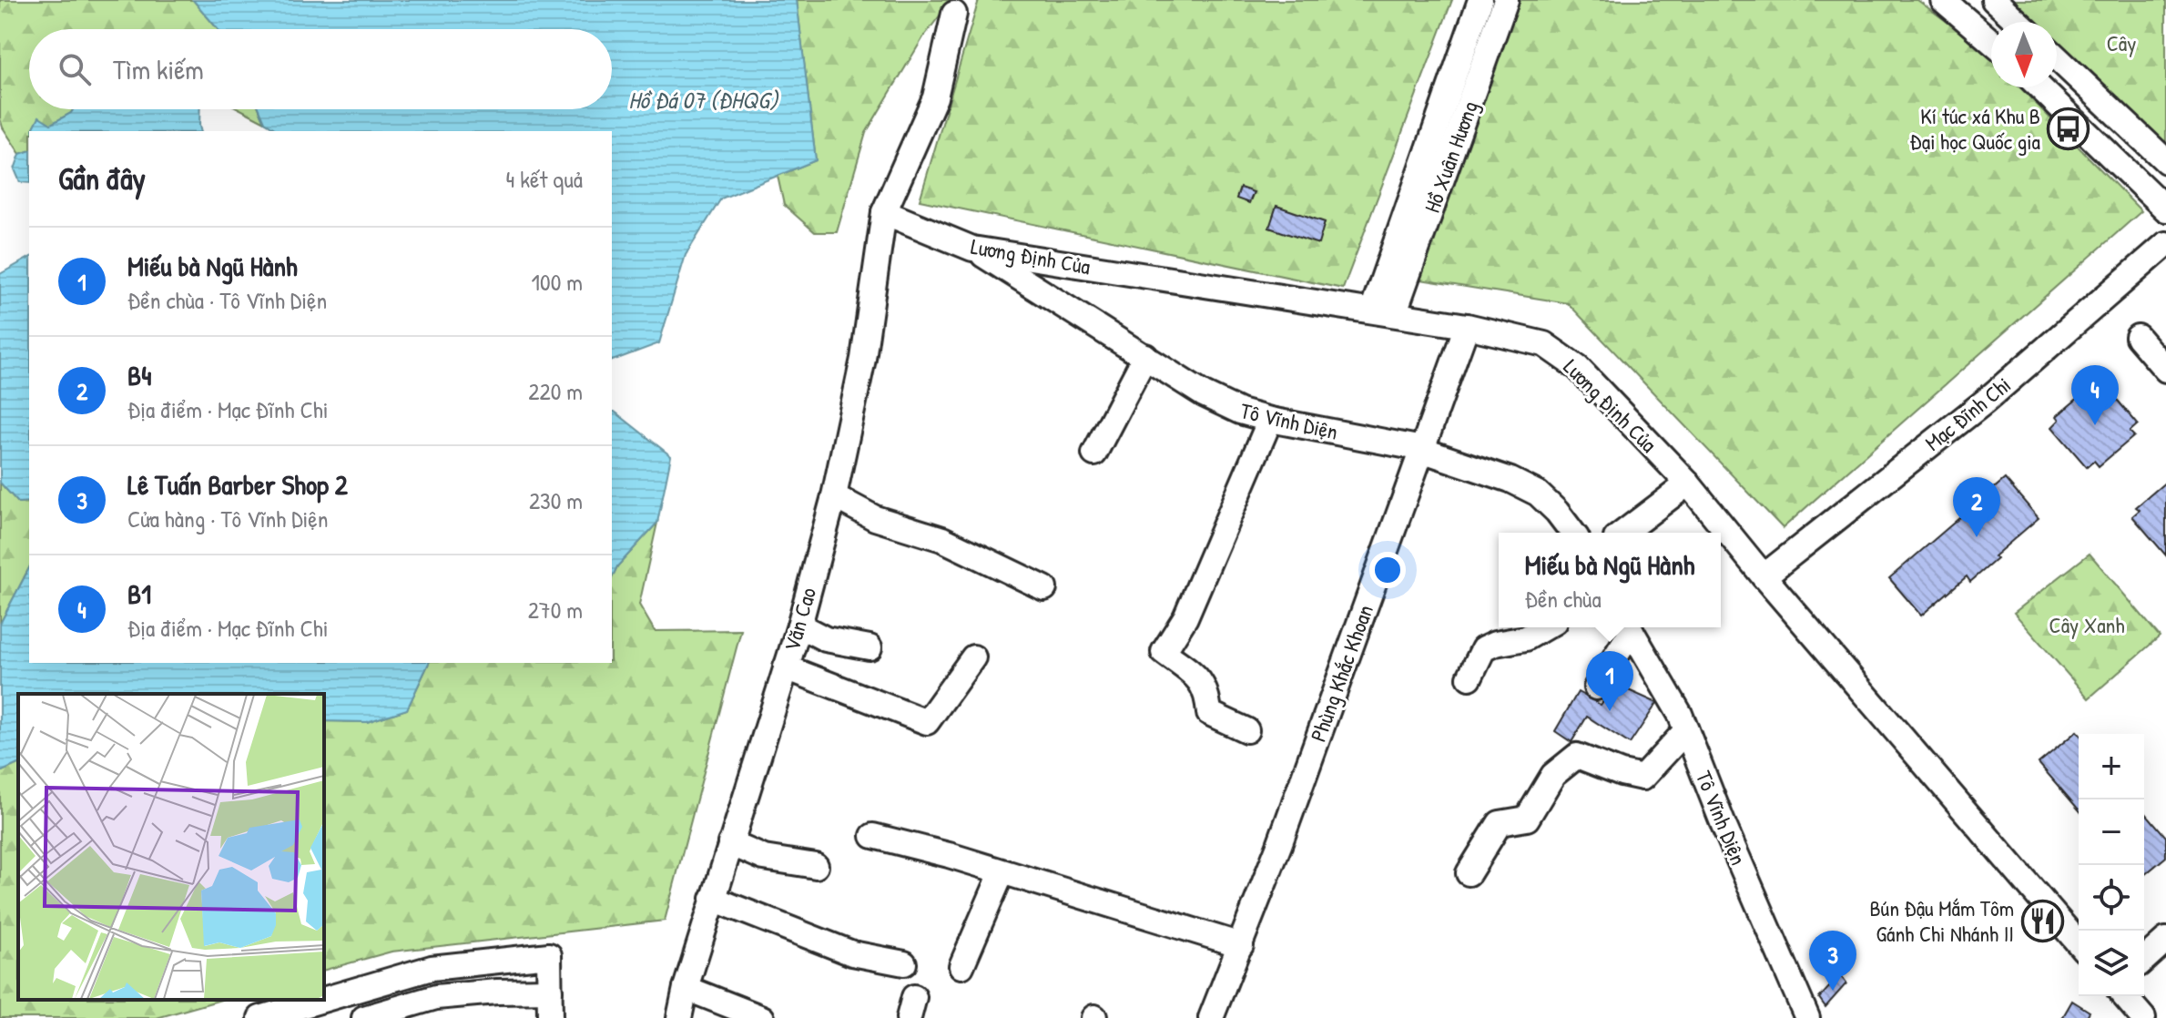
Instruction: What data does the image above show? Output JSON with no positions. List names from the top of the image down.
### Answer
{
  "streets": {
    "street": [
      "Hồ Xuân Hương",
      "Lương Định Của",
      "Mạc Đĩnh Chi",
      "Tô Vĩnh Diện",
      "Văn Cao",
      "Phùng Khắc Khoan"
    ]
  },
  "crossings": [
    ["Hồ Xuân Hương", "Lương Định Của"],
    ["Lương Định Của", "Mạc Đĩnh Chi"],
    ["Lương Định Của", "Tô Vĩnh Diện"],
    ["Lương Định Của", "Văn Cao"],
    ["Lương Định Của", "Phùng Khắc Khoan"],
    ["Tô Vĩnh Diện", "Phùng Khắc Khoan"]
  ],
  "water": ["Hồ Đá 07 (ĐHQG)"],
  "parks": ["Cây", "Cây Xanh"],
  "places": {
    "bus stop": ["Kí túc xá Khu B Đại học Quốc gia"],
    "restaurant": ["Bún Đậu Mắm Tôm Gánh Chi Nhánh II"]
  },
  "north": "bottom",
  "page": {
    "search": "Tìm kiếm",
    "heading": ["Gần đây", "4 kết quả"],
    "list": [
      {
        "mark": "1",
        "name": "Miếu bà Ngũ Hành",
        "note": "Đền chùa · Tô Vĩnh Diện",
        "value": "100 m"
      },
      {
        "mark": "2",
        "name": "B4",
        "note": "Địa điểm · Mạc Đĩnh Chi",
        "value": "220 m"
      },
      {
        "mark": "3",
        "name": "Lê Tuấn Barber Shop 2",
        "note": "Cửa hàng · Tô Vĩnh Diện",
        "value": "230 m"
      },
      {
        "mark": "4",
        "name": "B1",
        "note": "Địa điểm · Mạc Đĩnh Chi",
        "value": "270 m"
      }
    ],
    "pins": [
      "4",
      "2",
      "1",
      "3"
    ],
    "popup": ["Miếu bà Ngũ Hành", "Đền chùa"],
    "map_buttons": ["+", "−"]
  }
}
